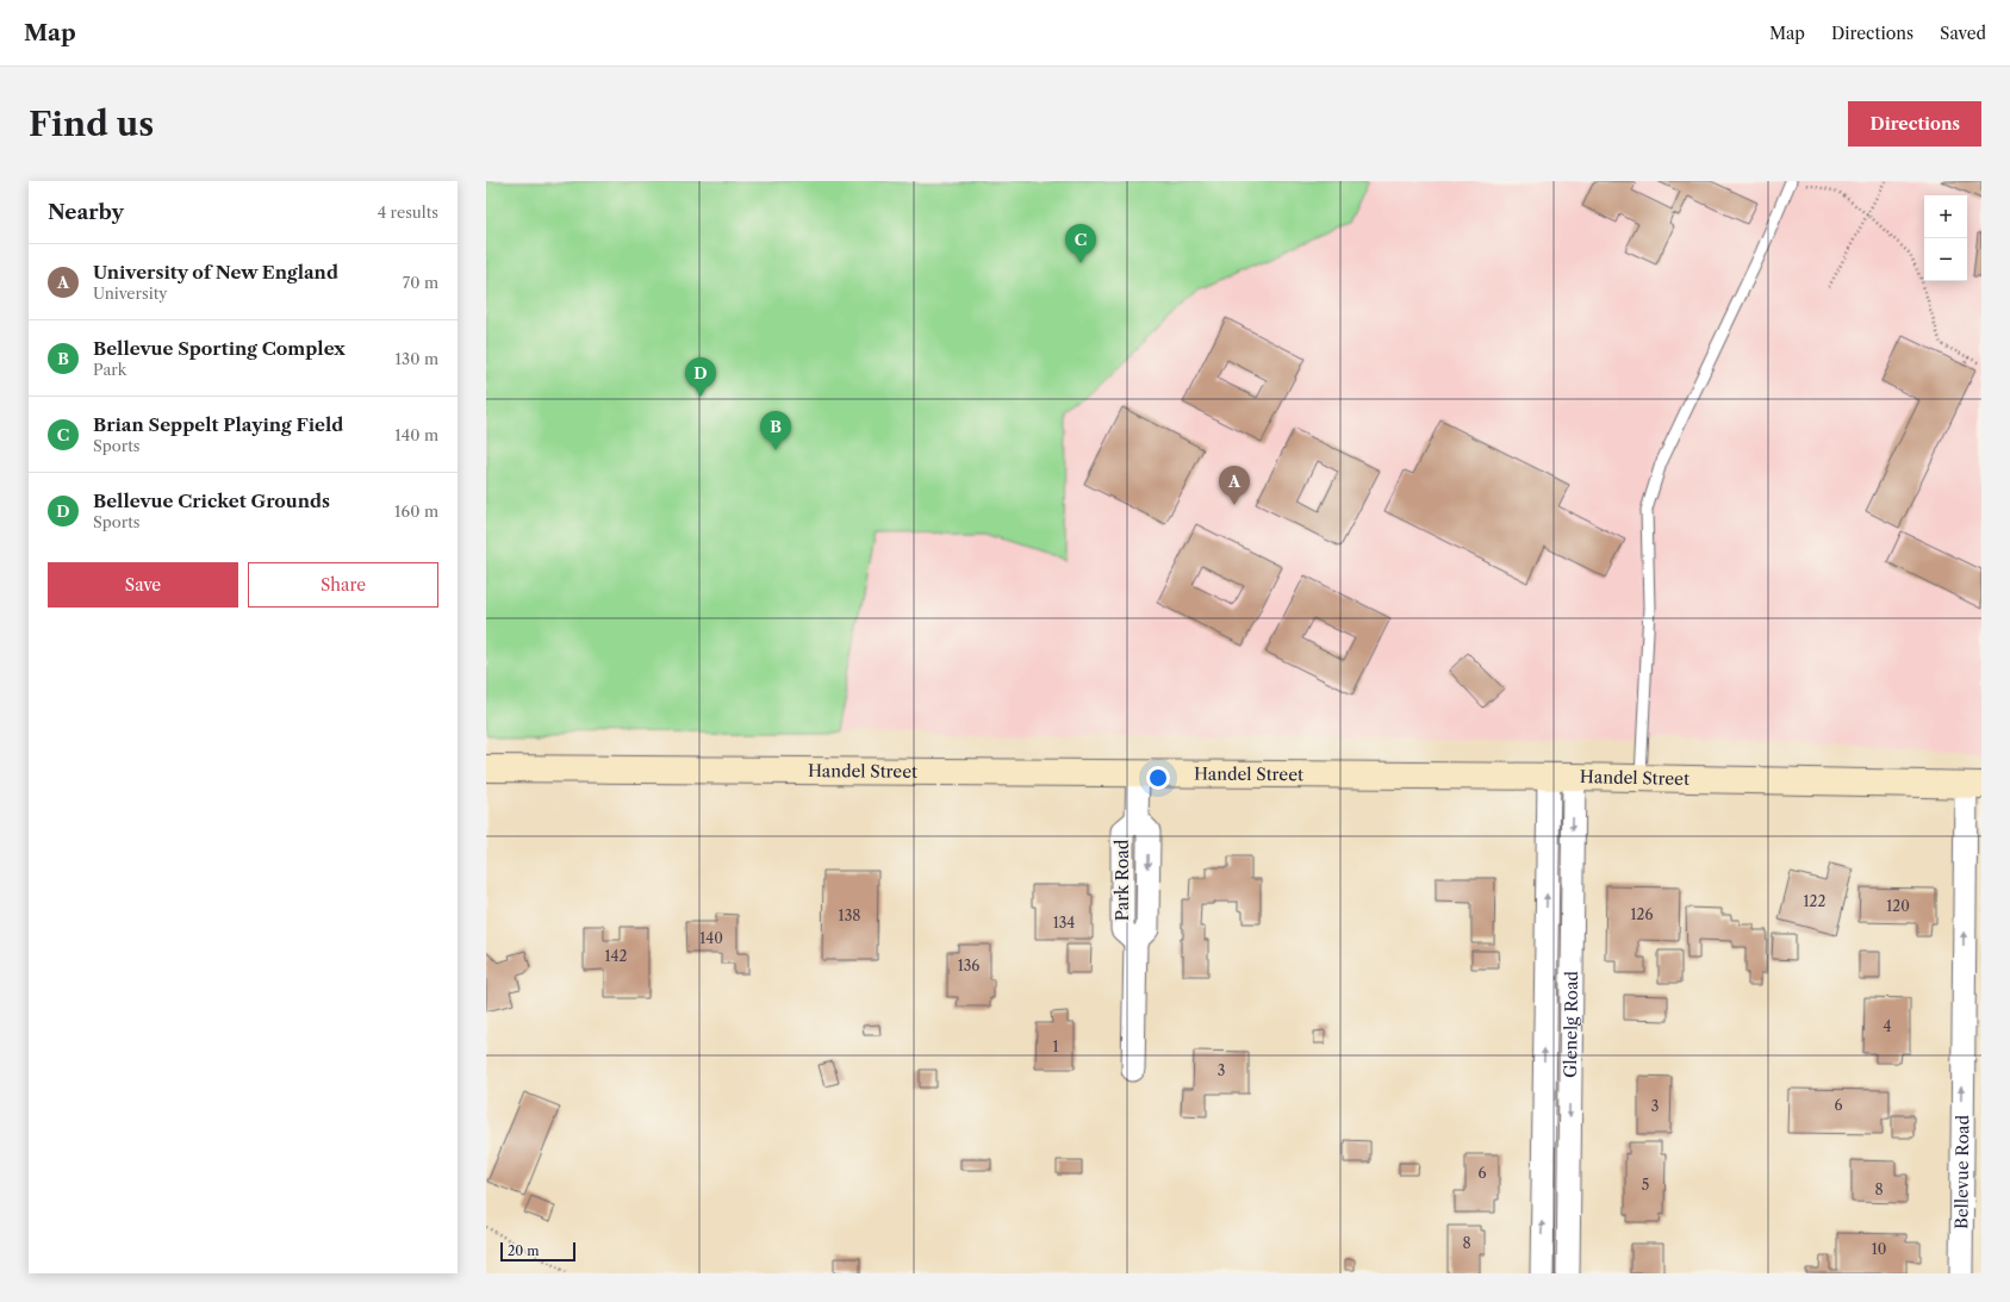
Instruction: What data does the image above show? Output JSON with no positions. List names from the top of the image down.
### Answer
{
  "streets": {
    "street": [
      "Handel Street",
      "Park Road",
      "Glenelg Road",
      "Bellevue Road"
    ]
  },
  "crossings": [
    ["Handel Street", "Park Road"],
    ["Handel Street", "Glenelg Road"],
    ["Handel Street", "Bellevue Road"]
  ],
  "one_way": ["Bellevue Road"],
  "house_numbers": [
    "122",
    "120",
    "126",
    "138",
    "134",
    "140",
    "142",
    "136",
    "4",
    "1",
    "3",
    "6",
    "3",
    "6",
    "5",
    "8",
    "8",
    "10"
  ],
  "scale_bar": "20 m",
  "page": {
    "header": "Map",
    "nav": ["Map", "Directions", "Saved"],
    "buttons": [
      "Directions",
      ["Save", "Share"]
    ],
    "title": "Find us",
    "heading": ["Nearby", "4 results"],
    "map_buttons": ["+", "−"],
    "pins": [
      "C",
      "D",
      "B",
      "A"
    ],
    "list": [
      {
        "mark": "A",
        "name": "University of New England",
        "note": "University",
        "value": "70 m"
      },
      {
        "mark": "B",
        "name": "Bellevue Sporting Complex",
        "note": "Park",
        "value": "130 m"
      },
      {
        "mark": "C",
        "name": "Brian Seppelt Playing Field",
        "note": "Sports",
        "value": "140 m"
      },
      {
        "mark": "D",
        "name": "Bellevue Cricket Grounds",
        "note": "Sports",
        "value": "160 m"
      }
    ],
    "scale": "20 m"
  }
}
